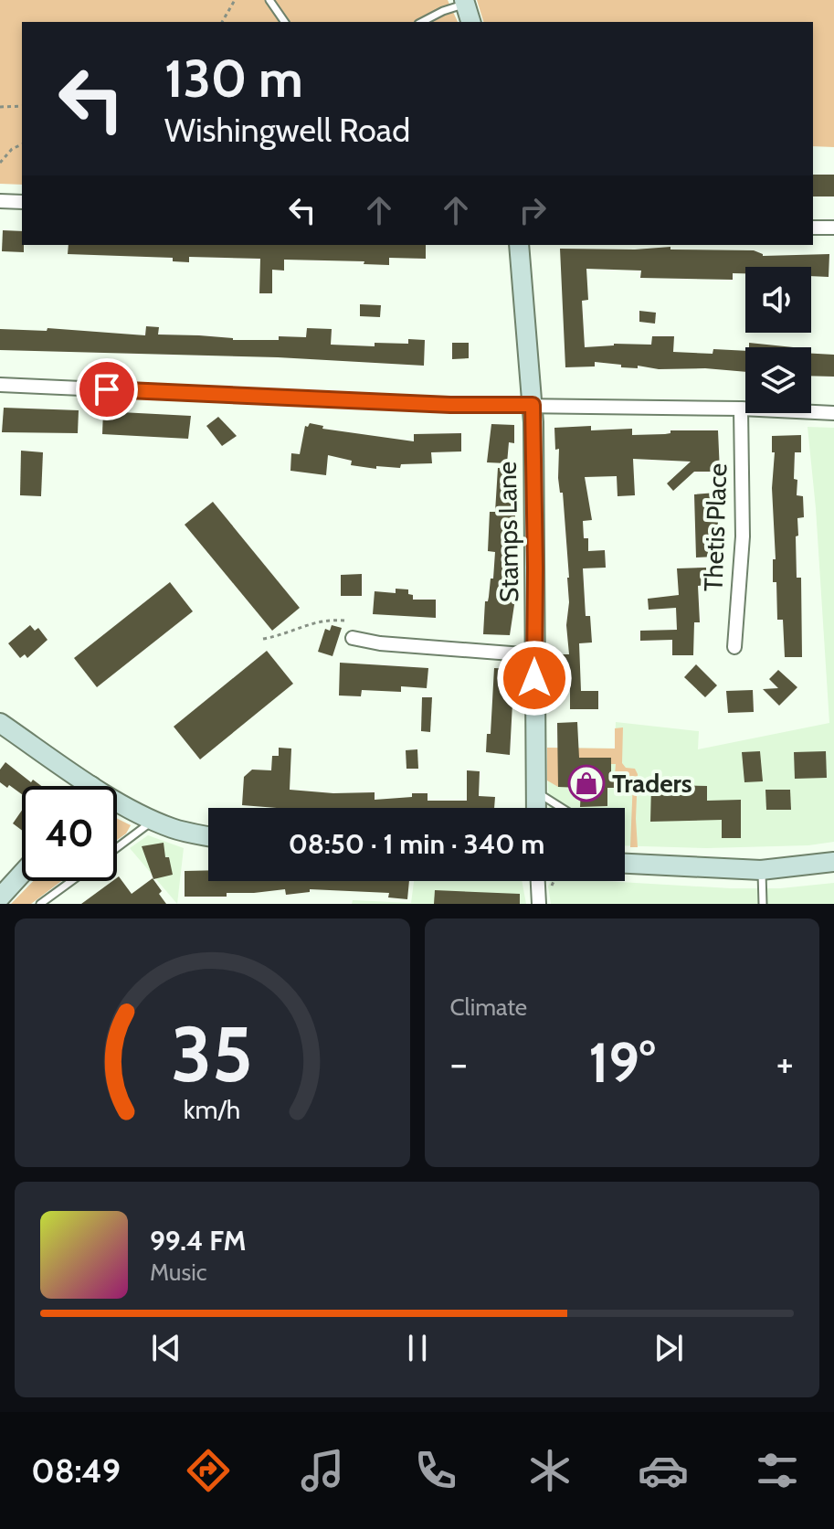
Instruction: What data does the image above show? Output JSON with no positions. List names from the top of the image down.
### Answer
{
  "streets": {
    "street": ["Thetis Place", "Stamps Lane"]
  },
  "places": {
    "shop": ["Traders"]
  },
  "page": {
    "turn": ["130 m", "Wishingwell Road"],
    "limit": "40",
    "trip": "08:50 · 1 min · 340 m",
    "tile": "Climate",
    "heat": ["−", "19°", "+"],
    "song": ["99.4 FM", "Music"],
    "tabs": "08:49",
    "gauge": ["35", "km/h"]
  }
}
